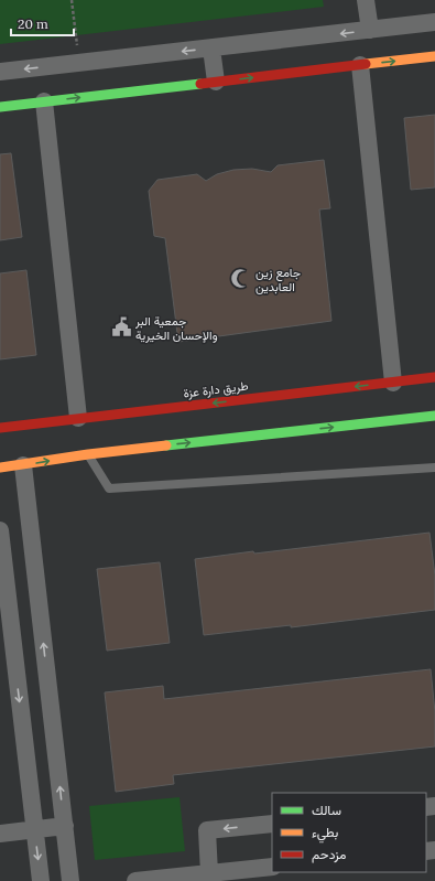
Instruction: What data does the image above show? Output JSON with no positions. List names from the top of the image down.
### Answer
{
  "streets": {
    "main road": ["طريق دارة عزة"]
  },
  "places": {
    "mosque": ["جامع زين العابدين"],
    "public building": ["جمعية البر والإحسان الخيرية"]
  },
  "legend": ["سالك", "بطيء", "مزدحم"],
  "scale_bar": "20 m"
}
